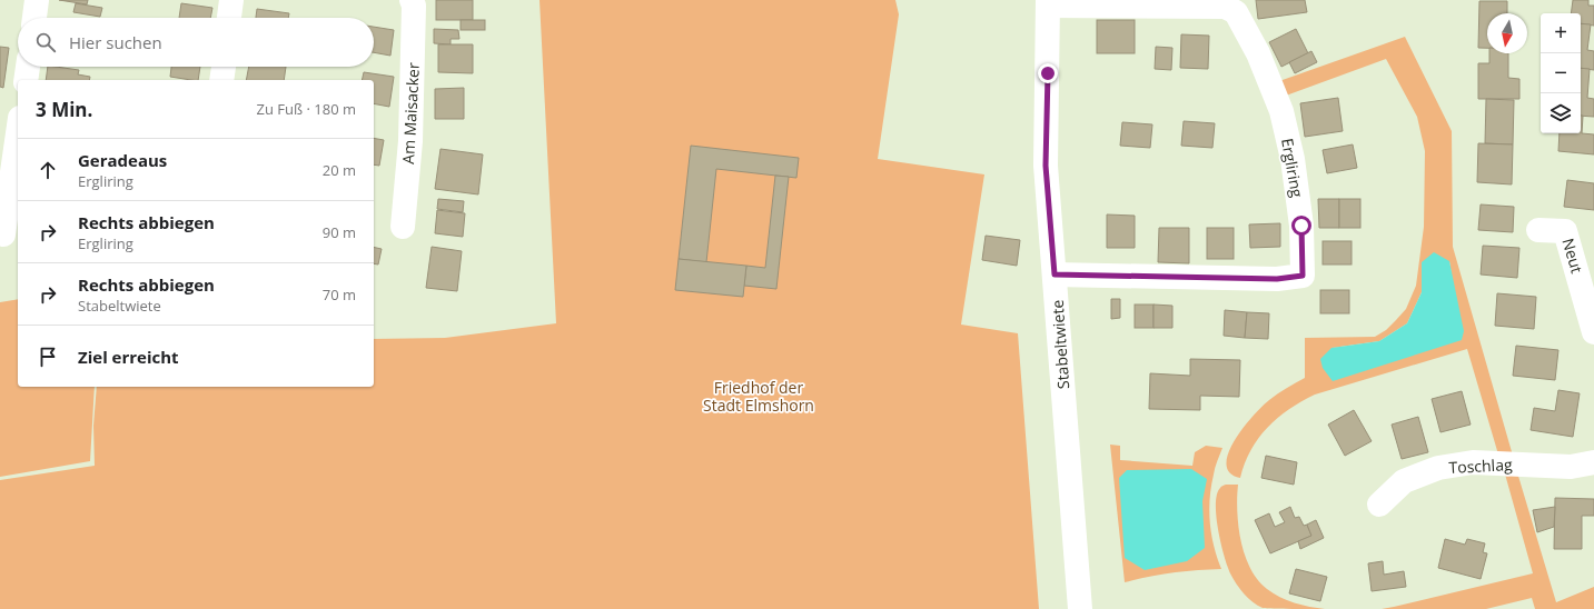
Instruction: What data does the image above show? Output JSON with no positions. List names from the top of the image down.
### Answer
{
  "streets": {
    "street": [
      "Am Maisacker",
      "Ergliring",
      "Neut",
      "Stabeltwiete",
      "Toschlag"
    ]
  },
  "crossings": [
    ["Ergliring", "Stabeltwiete"]
  ],
  "parks": ["Friedhof der Stadt Elmshorn"],
  "north": "bottom",
  "page": {
    "map_buttons": ["+", "−"],
    "search": "Hier suchen",
    "heading": ["3 Min.", "Zu Fuß · 180 m"],
    "list": [
      ["Geradeaus", "Ergliring", "20 m"],
      ["Rechts abbiegen", "Ergliring", "90 m"],
      ["Rechts abbiegen", "Stabeltwiete", "70 m"],
      "Ziel erreicht"
    ]
  }
}
